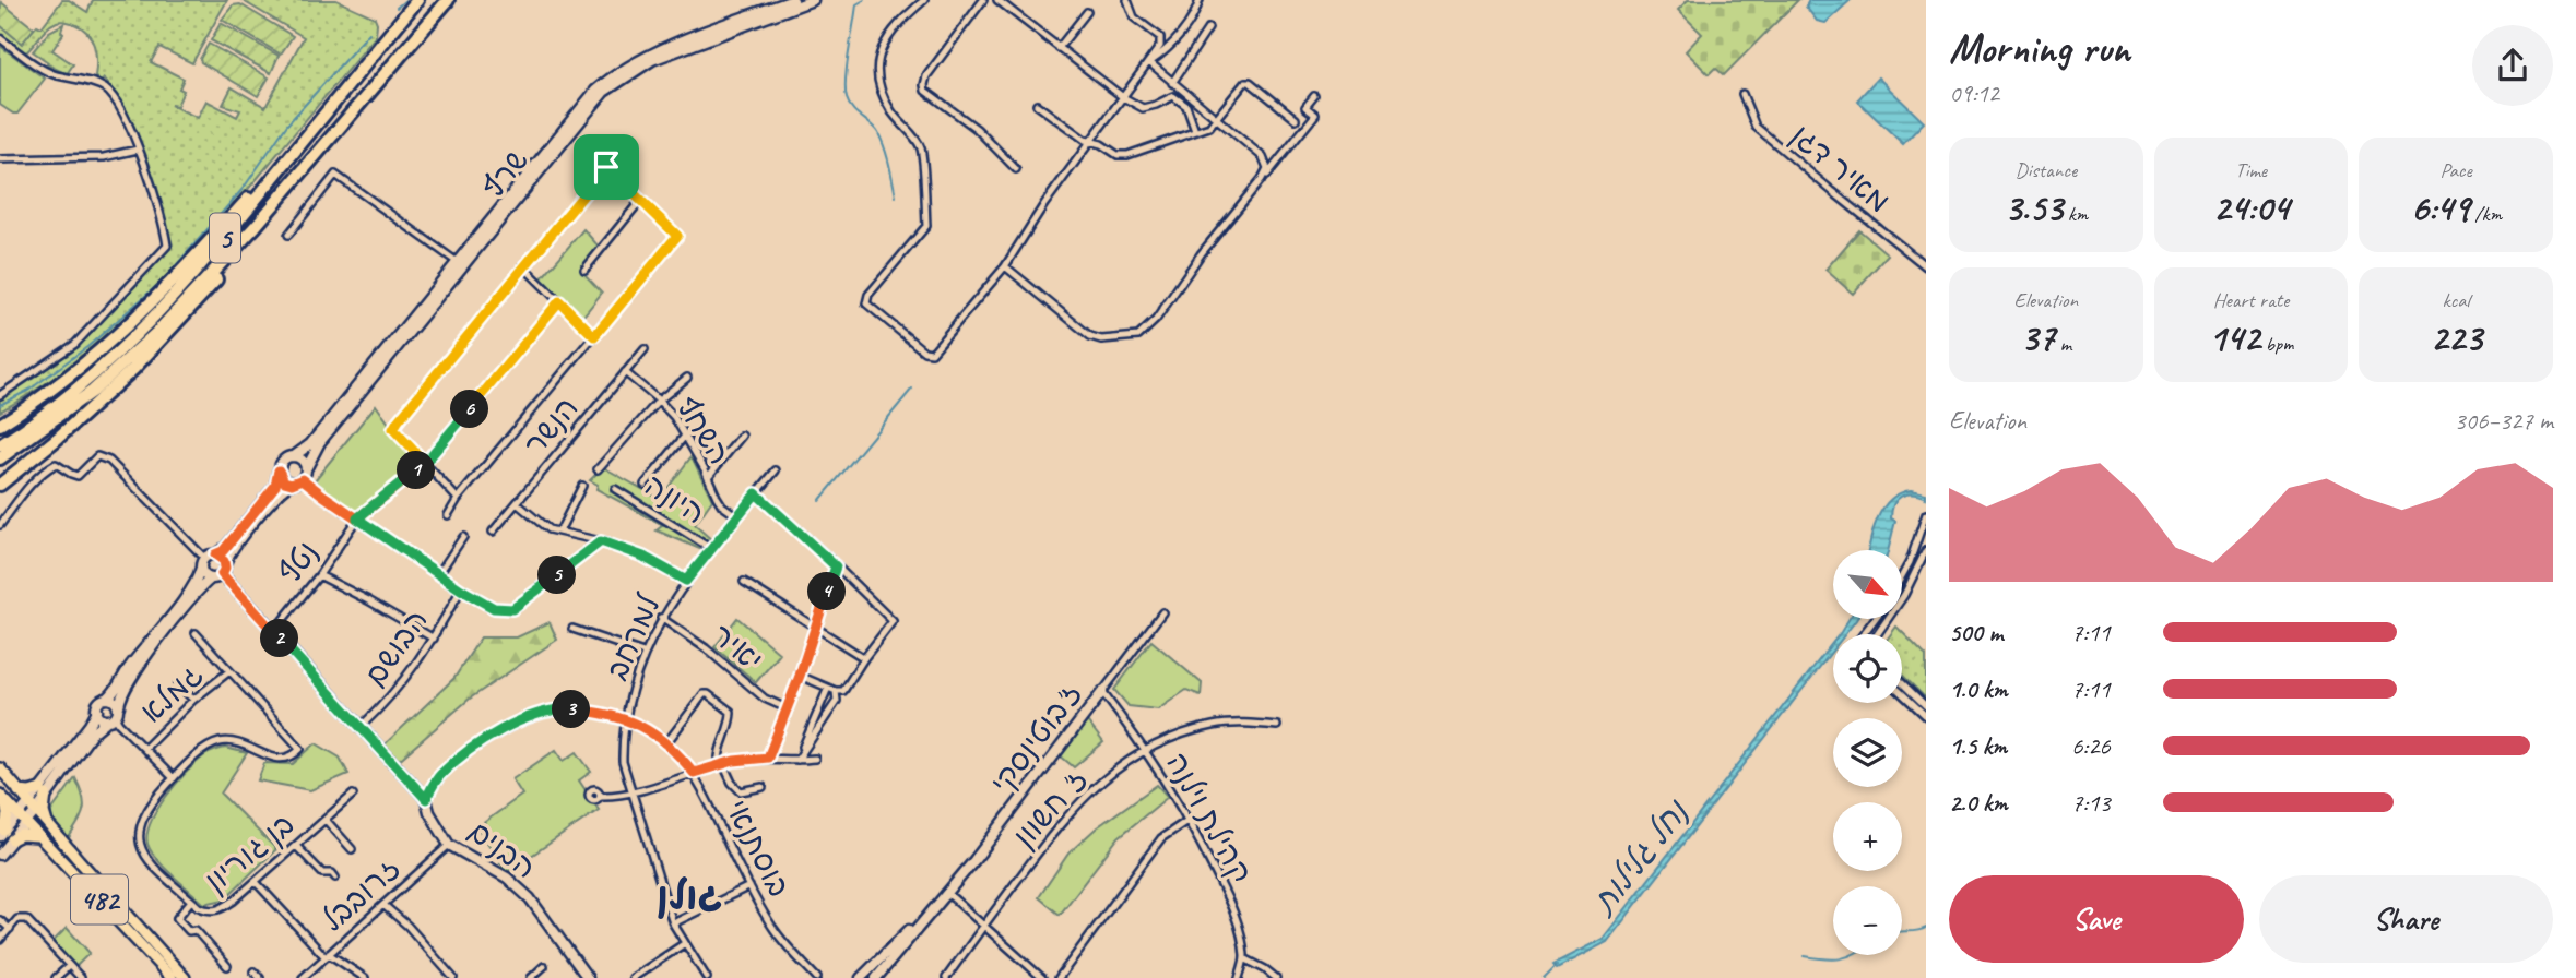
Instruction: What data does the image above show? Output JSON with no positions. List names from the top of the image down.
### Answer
{
  "streets": {
    "highway": ["5"],
    "main road": ["482"],
    "street": [
      "מאיר דגן",
      "שרף",
      "הנשר",
      "השחף",
      "היונה",
      "נטף",
      "למרחב",
      "הבושם",
      "יאיר",
      "גמלא",
      "ז'בוטינסקי",
      "ז' חשוון",
      "קהילת וילנה",
      "בוסתנאי",
      "הבנים",
      "בן גוריון",
      "זרובבל"
    ]
  },
  "crossings": [
    ["הנשר", "השחף"],
    ["השחף", "למרחב"],
    ["היונה", "למרחב"],
    ["נטף", "הבנים"],
    ["למרחב", "יאיר"],
    ["למרחב", "בוסתנאי"],
    ["הבושם", "הבנים"],
    ["גמלא", "בן גוריון"],
    ["ז'בוטינסקי", "קהילת וילנה"],
    ["ז' חשוון", "קהילת וילנה"],
    ["בוסתנאי", "הבנים"],
    ["הבנים", "זרובבל"]
  ],
  "districts": ["גולן"],
  "water": ["נחל גלילות"],
  "north": "bottom right",
  "page": {
    "heading": ["Morning run", "09:12"],
    "stats": [
      ["Distance", "3.53 km"],
      ["Time", "24:04"],
      ["Pace", "6:49 /km"],
      ["Elevation", "37 m"],
      ["Heart rate", "142 bpm"],
      ["kcal", "223"]
    ],
    "pins": [
      "6",
      "1",
      "5",
      "4",
      "2",
      "3"
    ],
    "chart": ["Elevation", "306–327 m"],
    "map_buttons": ["+", "−"],
    "list": [
      {
        "name": "500 m",
        "note": "7:11"
      },
      {
        "name": "1.0 km",
        "note": "7:11"
      },
      {
        "name": "1.5 km",
        "note": "6:26"
      },
      {
        "name": "2.0 km",
        "note": "7:13"
      }
    ],
    "buttons": ["Save", "Share"]
  }
}
